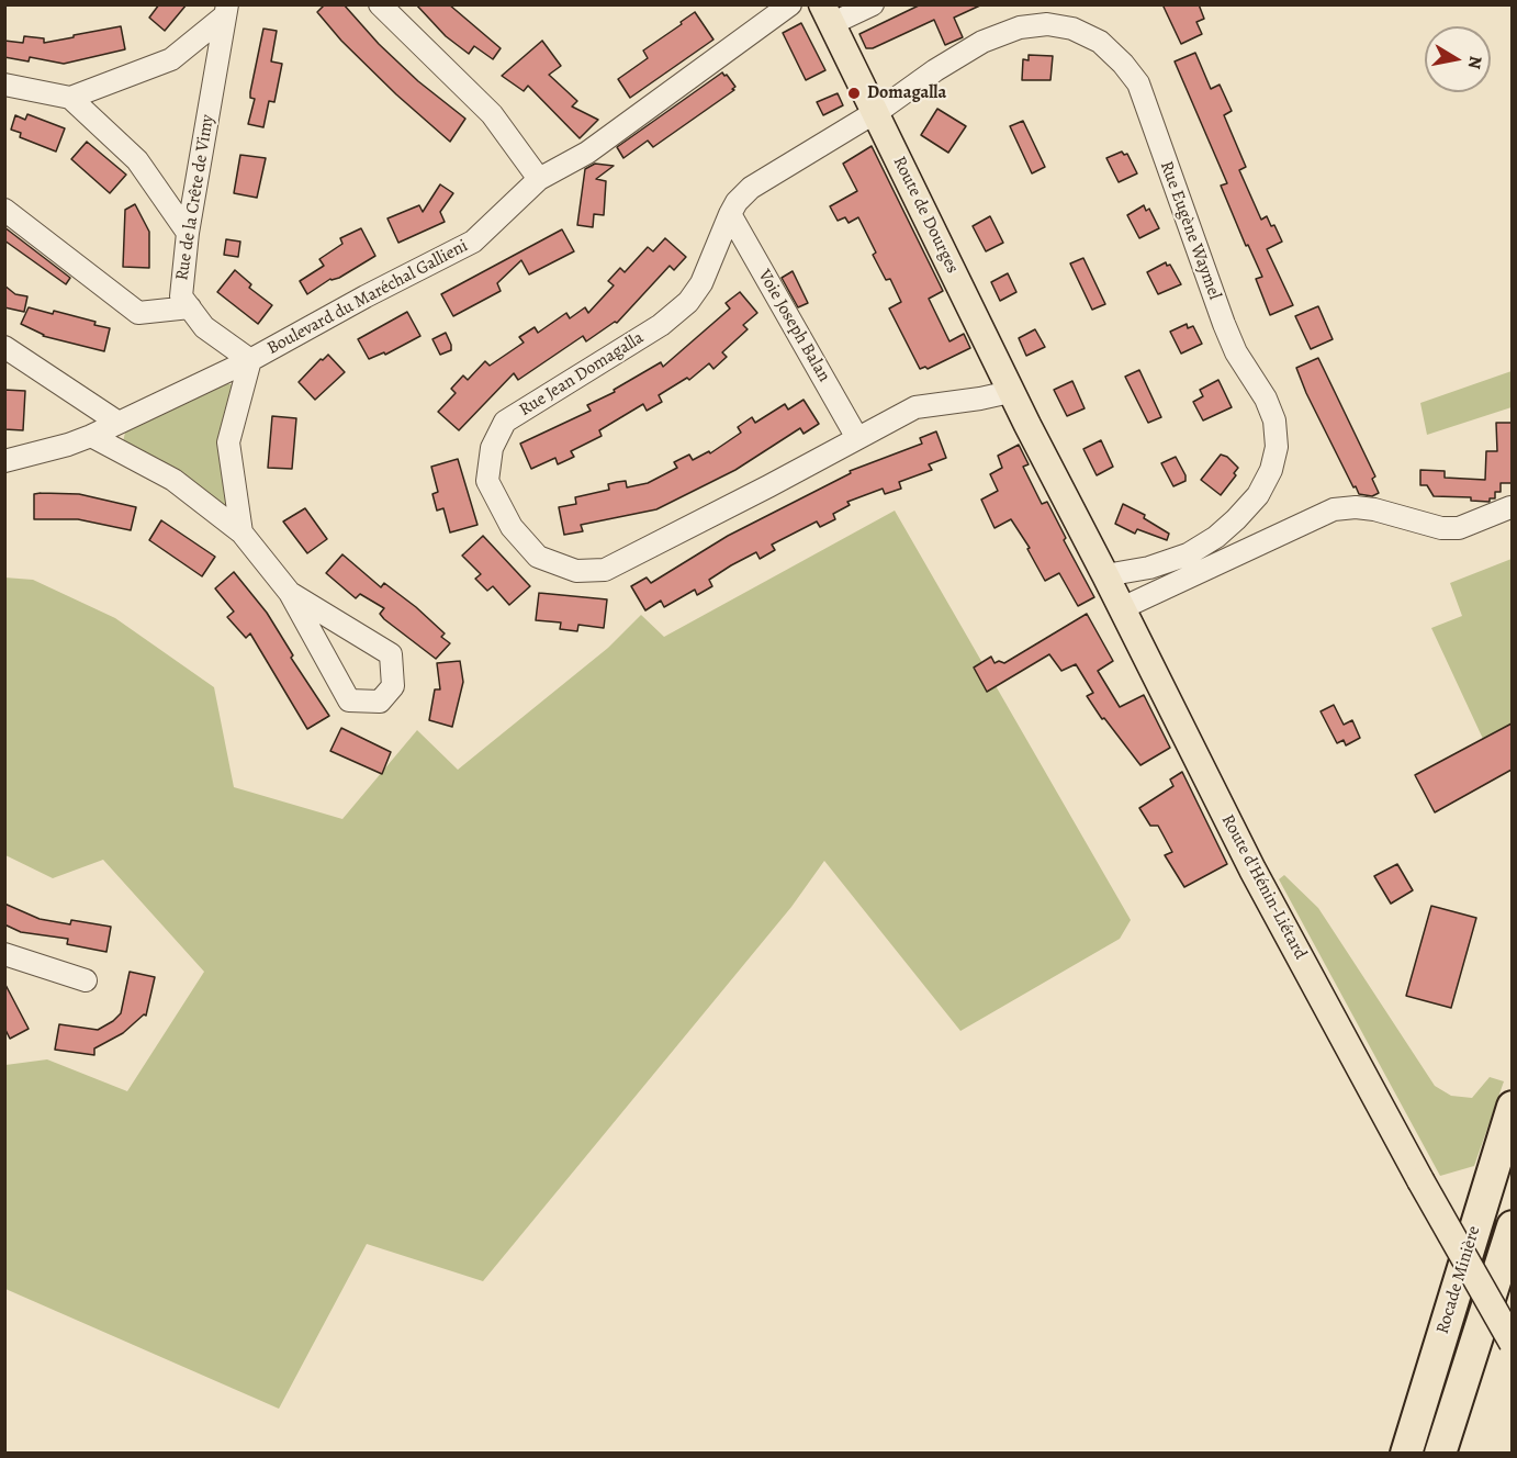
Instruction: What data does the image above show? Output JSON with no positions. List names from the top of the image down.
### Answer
{
  "streets": {
    "highway": ["Rocade Minière"],
    "main road": ["Route de Dourges", "Route d'Hénin-Liétard"],
    "street": [
      "Rue de la Crête de Vimy",
      "Rue Eugène Waymel",
      "Boulevard du Maréchal Gallieni",
      "Voie Joseph Balan",
      "Rue Jean Domagalla"
    ]
  },
  "crossings": [
    ["Rue de la Crête de Vimy", "Boulevard du Maréchal Gallieni"],
    ["Route de Dourges", "Rue Eugène Waymel"],
    ["Route de Dourges", "Rue Jean Domagalla"],
    ["Route de Dourges", "Route d'Hénin-Liétard"],
    ["Rue Eugène Waymel", "Rue Jean Domagalla"],
    ["Rue Eugène Waymel", "Route d'Hénin-Liétard"],
    ["Voie Joseph Balan", "Rue Jean Domagalla"]
  ],
  "places": ["Domagalla"],
  "north": "right"
}
